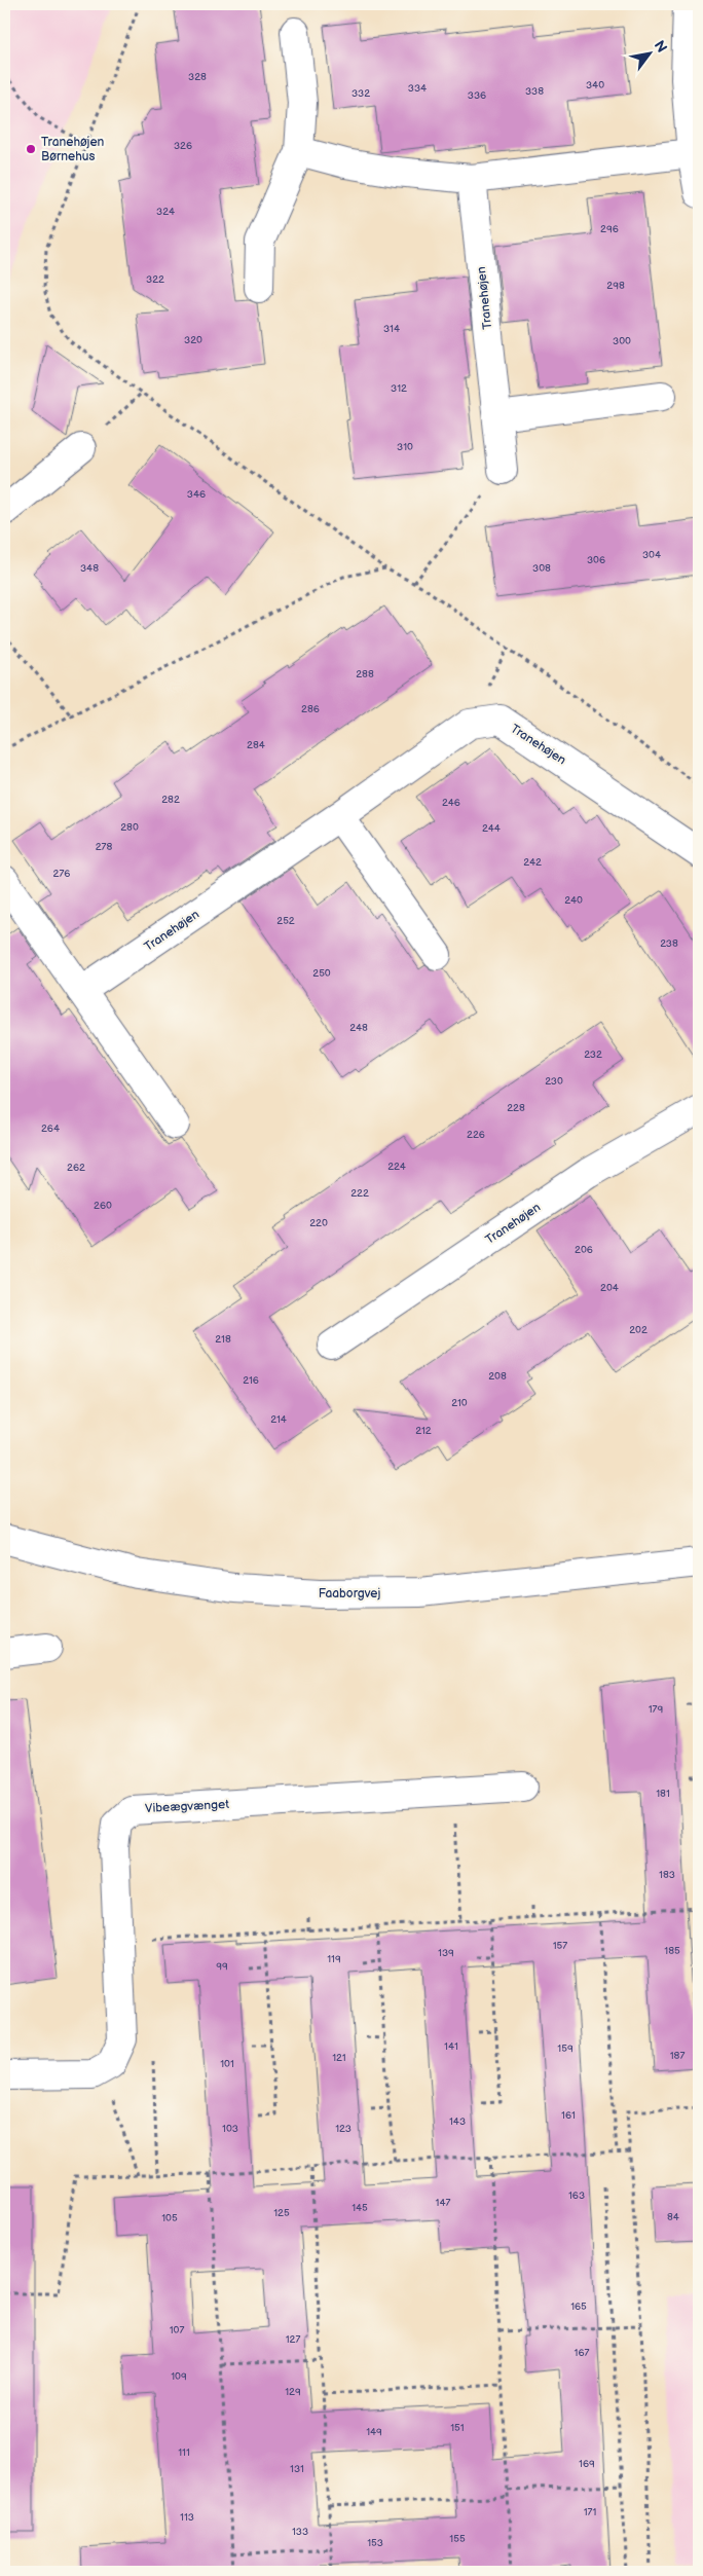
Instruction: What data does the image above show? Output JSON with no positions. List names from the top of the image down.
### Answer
{
  "streets": {
    "street": ["Tranehøjen", "Faaborgvej", "Vibeægvænget"]
  },
  "places": ["Tranehøjen Børnehus"],
  "house_numbers": [
    "328",
    "340",
    "334",
    "338",
    "332",
    "336",
    "326",
    "324",
    "296",
    "322",
    "298",
    "314",
    "320",
    "300",
    "312",
    "310",
    "346",
    "304",
    "306",
    "348",
    "308",
    "288",
    "286",
    "284",
    "282",
    "246",
    "280",
    "244",
    "278",
    "242",
    "276",
    "240",
    "252",
    "238",
    "250",
    "248",
    "232",
    "230",
    "228",
    "264",
    "226",
    "224",
    "262",
    "222",
    "260",
    "220",
    "206",
    "204",
    "202",
    "218",
    "208",
    "216",
    "210",
    "214",
    "212",
    "179",
    "181",
    "183",
    "157",
    "185",
    "139",
    "119",
    "99",
    "141",
    "159",
    "187",
    "121",
    "101",
    "161",
    "143",
    "103",
    "123",
    "163",
    "147",
    "145",
    "125",
    "84",
    "105",
    "165",
    "107",
    "127",
    "167",
    "109",
    "129",
    "151",
    "149",
    "111",
    "169",
    "131",
    "171",
    "113",
    "133",
    "155",
    "153"
  ],
  "north": "top right"
}
